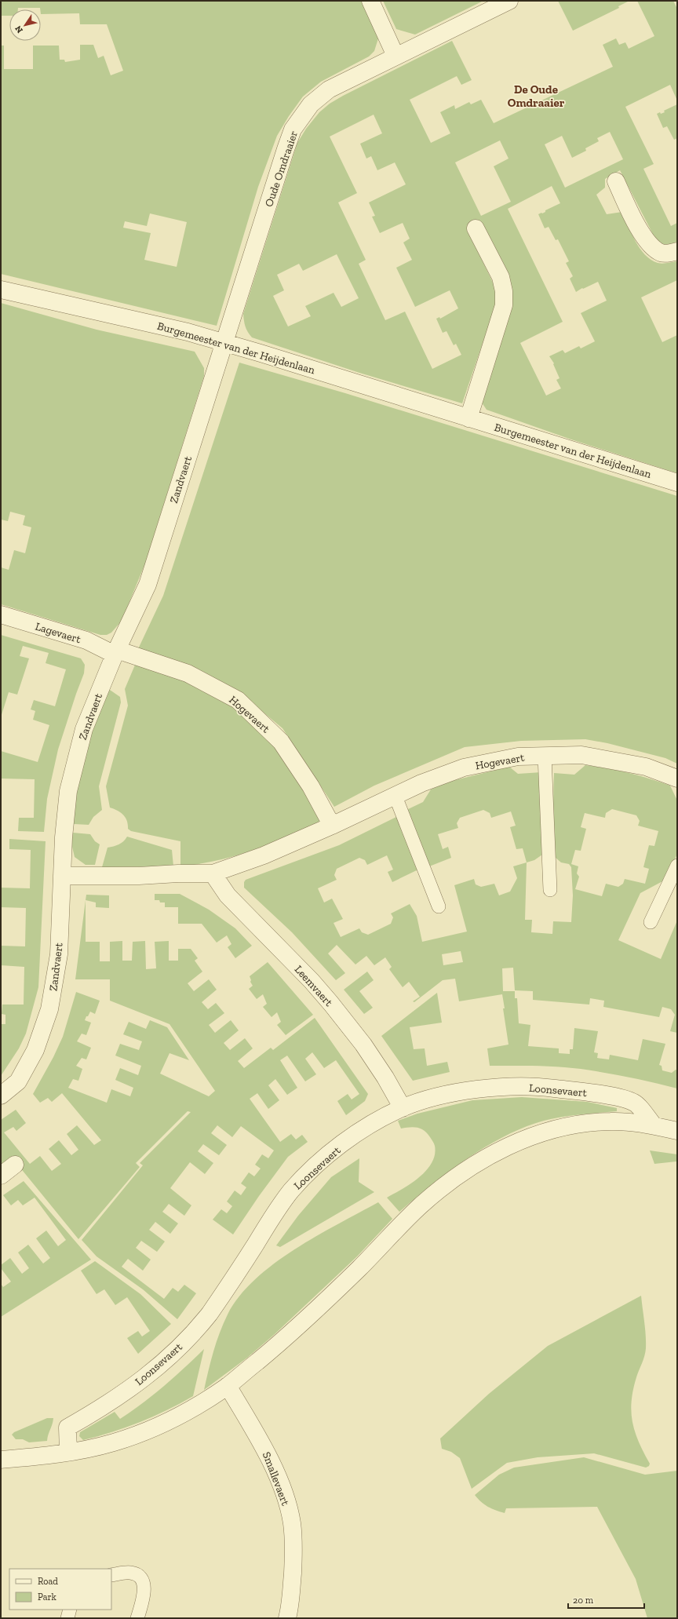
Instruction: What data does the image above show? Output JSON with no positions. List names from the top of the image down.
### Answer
{
  "streets": {
    "street": [
      "Oude Omdraaier",
      "Burgemeester van der Heijdenlaan",
      "Zandvaert",
      "Lagevaert",
      "Hogevaert",
      "Leemvaert",
      "Loonsevaert",
      "Smallevaert"
    ]
  },
  "crossings": [
    ["Oude Omdraaier", "Burgemeester van der Heijdenlaan"],
    ["Oude Omdraaier", "Zandvaert"],
    ["Burgemeester van der Heijdenlaan", "Zandvaert"],
    ["Zandvaert", "Lagevaert"],
    ["Zandvaert", "Hogevaert"],
    ["Lagevaert", "Hogevaert"],
    ["Hogevaert", "Leemvaert"],
    ["Leemvaert", "Loonsevaert"]
  ],
  "districts": ["De Oude Omdraaier"],
  "legend": ["Road", "Park"],
  "scale_bar": "20 m",
  "north": "bottom left"
}
